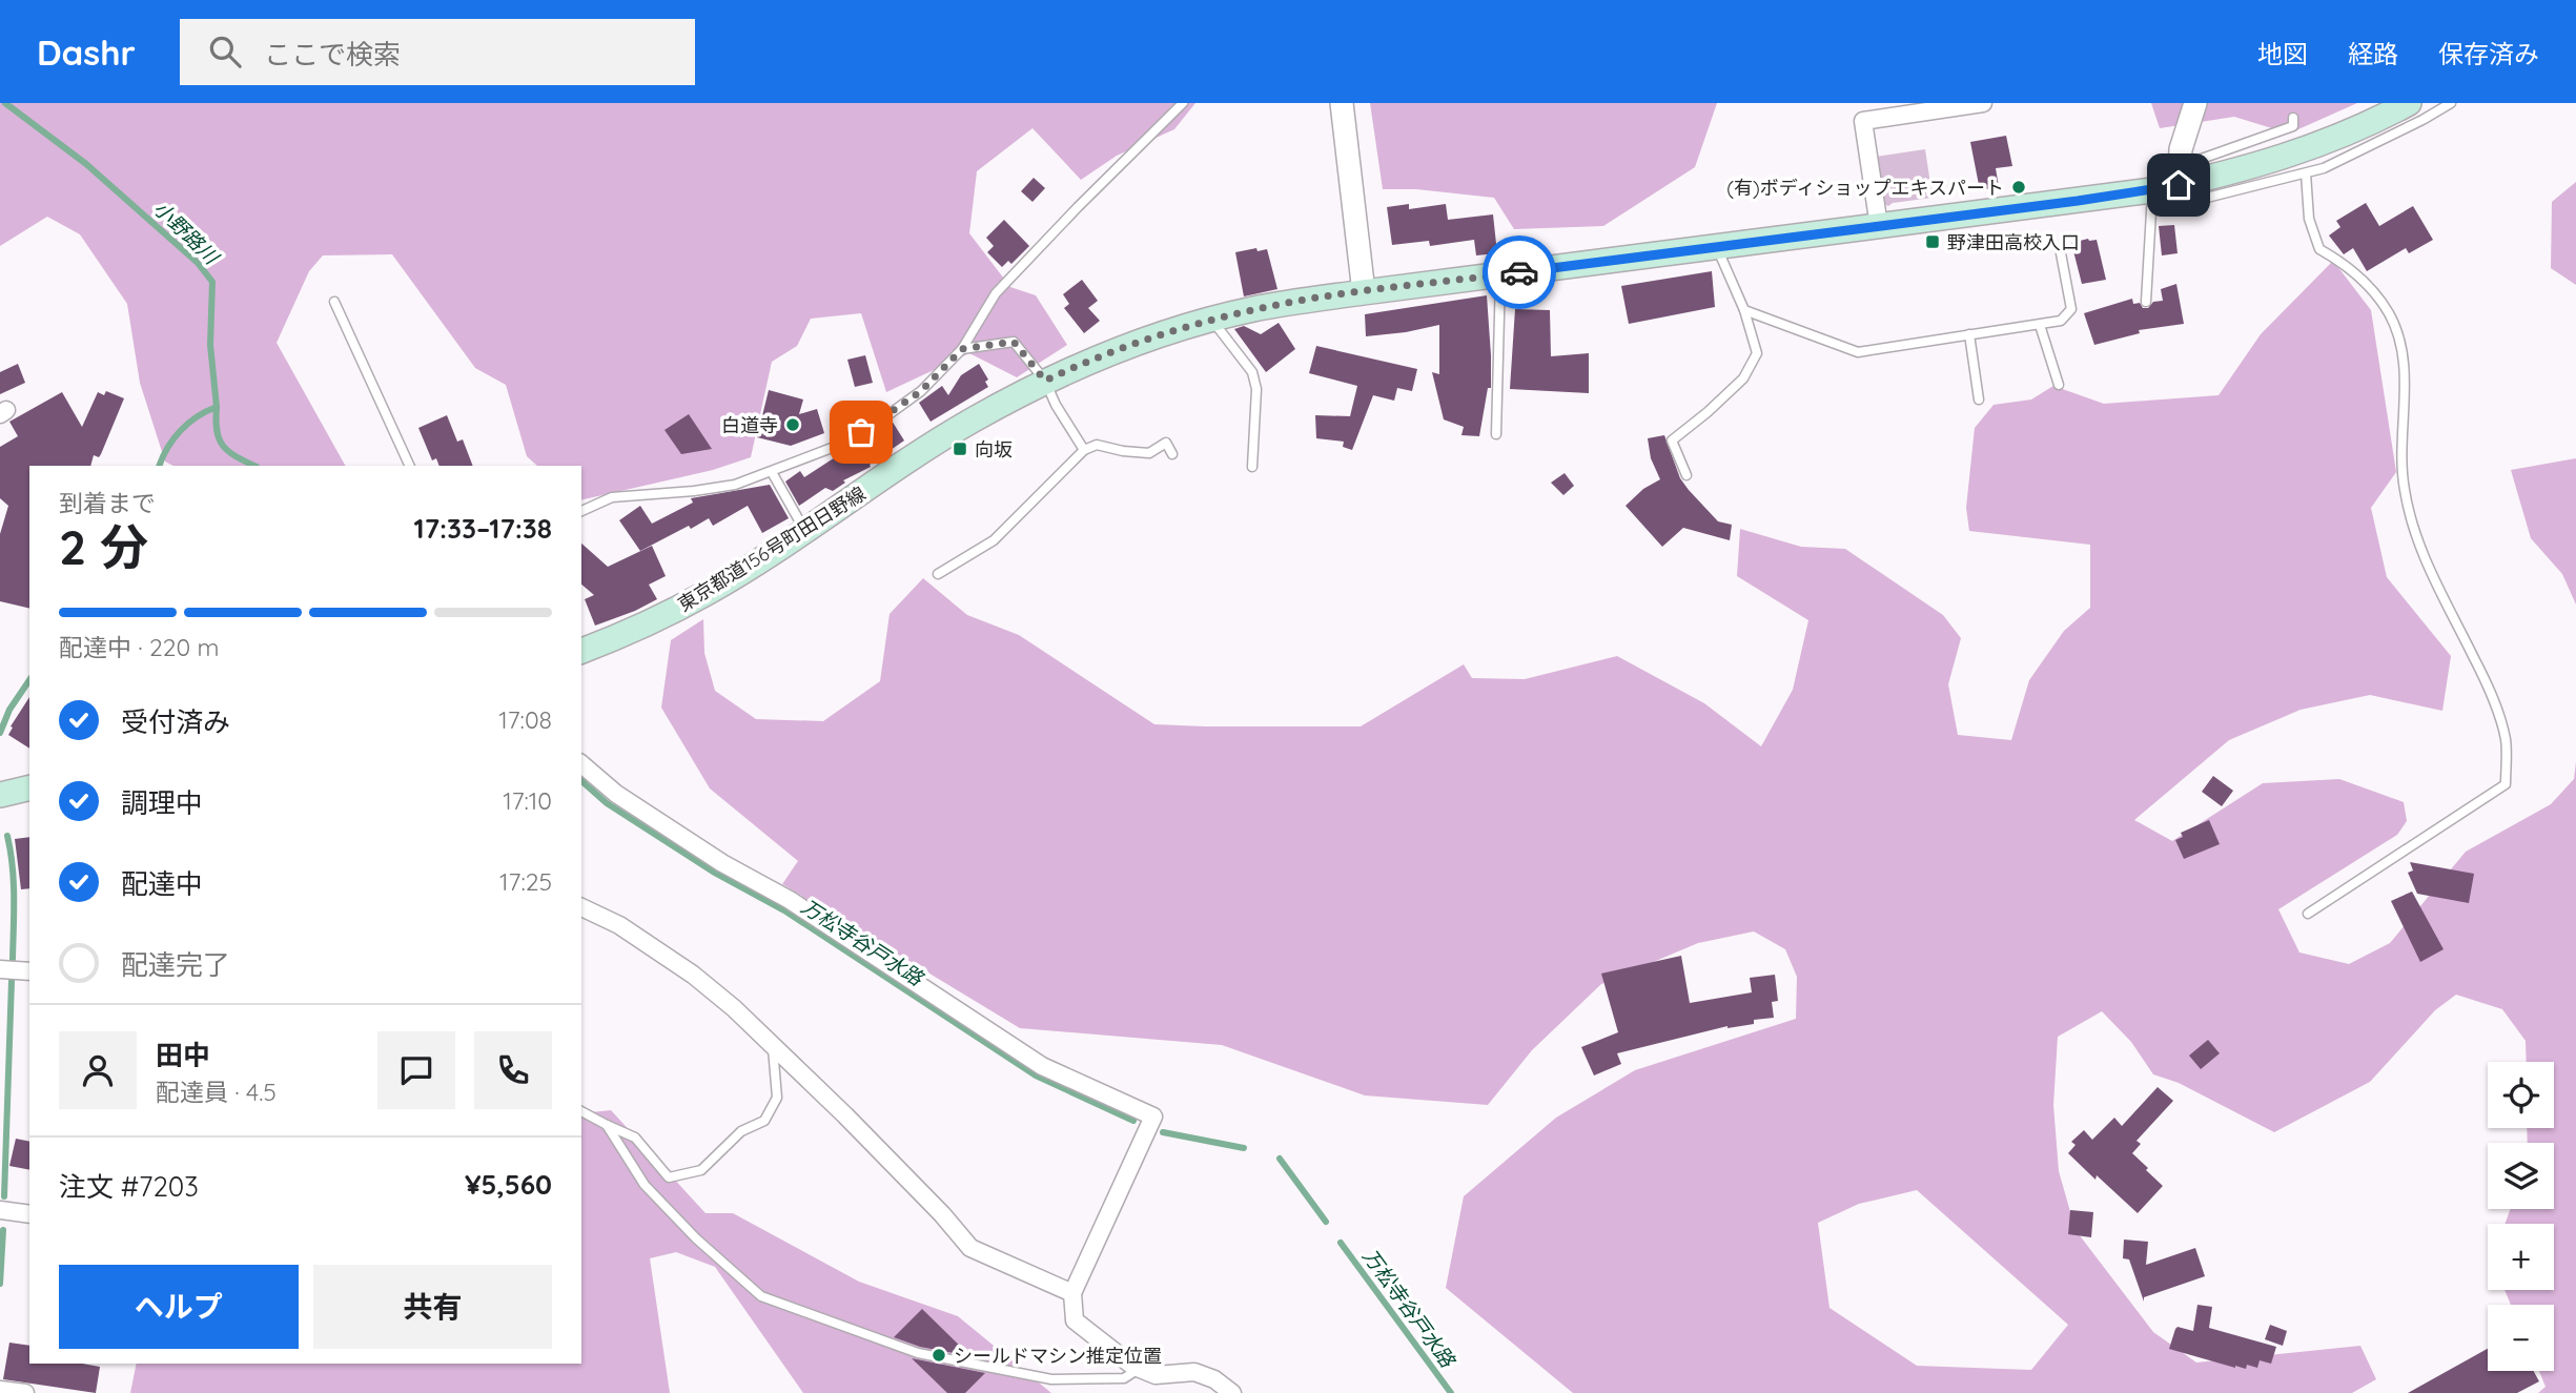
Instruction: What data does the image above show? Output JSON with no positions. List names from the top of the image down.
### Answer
{
  "streets": {
    "main road": ["東京都道156号町田日野線"]
  },
  "water": ["小野路川", "万松寺谷戸水路"],
  "places": {
    "other": ["(有)ボディショップエキスパート", "白道寺", "シールドマシン推定位置"],
    "transit": ["野津田高校入口", "向坂"]
  },
  "page": {
    "header": "Dashr",
    "search": "ここで検索",
    "nav": ["地図", "経路", "保存済み"],
    "heading": ["2 分", "到着まで", "17:33–17:38"],
    "panel": [
      "田中",
      "配達員 · 4.5",
      "注文 #7203",
      "¥5,560"
    ],
    "bar": "配達中 · 220 m",
    "list": [
      ["受付済み", "17:08"],
      ["調理中", "17:10"],
      ["配達中", "17:25"],
      "配達完了"
    ],
    "map_buttons": ["+", "−"],
    "buttons": ["ヘルプ", "共有"]
  }
}
